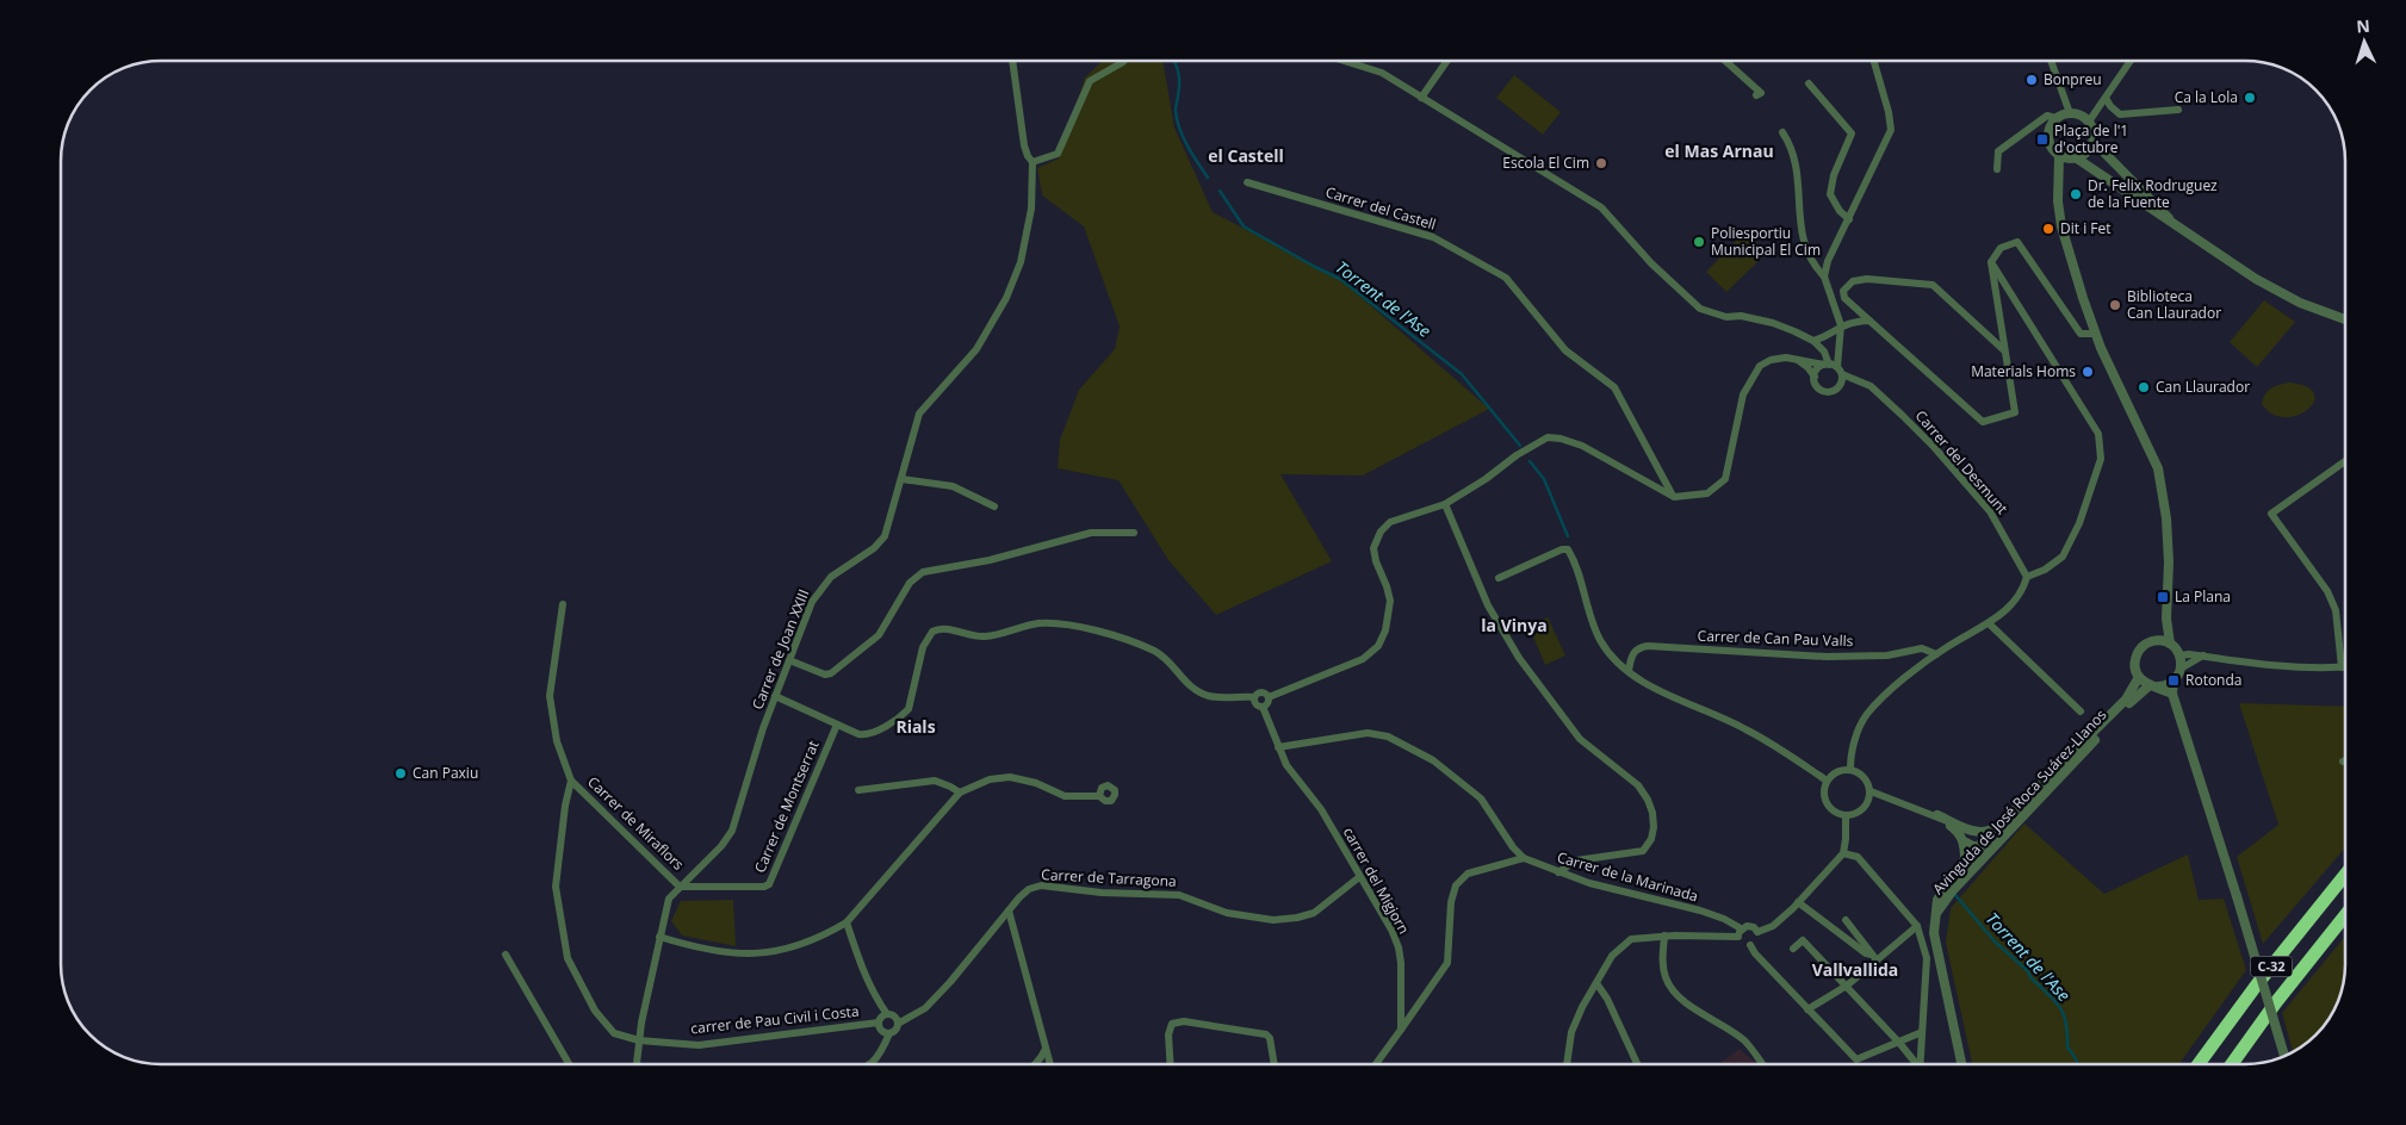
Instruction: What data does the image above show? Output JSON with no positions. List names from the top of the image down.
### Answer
{
  "streets": {
    "highway": ["C-32"],
    "street": [
      "Carrer del Castell",
      "Carrer del Desmunt",
      "Carrer de Can Pau Valls",
      "Carrer de Joan XXIII",
      "Avinguda de José Roca Suárez-Llanos",
      "Carrer de Montserrat",
      "Carrer de Miraflors",
      "Carrer de la Marinada",
      "Carrer de Tarragona",
      "carrer del Migjorn",
      "carrer de Pau Civil i Costa"
    ]
  },
  "crossings": [
    ["Carrer de Joan XXIII", "Carrer de Montserrat"],
    ["Carrer de Joan XXIII", "Carrer de Miraflors"],
    ["Carrer de Joan XXIII", "carrer de Pau Civil i Costa"],
    ["Carrer de Montserrat", "Carrer de Miraflors"],
    ["Carrer de Miraflors", "carrer de Pau Civil i Costa"],
    ["Carrer de Tarragona", "carrer del Migjorn"],
    ["Carrer de Tarragona", "carrer de Pau Civil i Costa"]
  ],
  "districts": [
    "el Mas Arnau",
    "el Castell",
    "la Vinya",
    "Rials",
    "Vallvallida"
  ],
  "water": ["Torrent de l'Ase"],
  "places": {
    "other": [
      "Bonpreu",
      "Ca la Lola",
      "Escola El Cim",
      "Dr. Felix Rodruguez de la Fuente",
      "Dit i Fet",
      "Poliesportiu Municipal El Cim",
      "Biblioteca Can Llaurador",
      "Materials Homs",
      "Can Llaurador",
      "Can Paxiu"
    ],
    "transit": ["Plaça de l'1 d'octubre", "La Plana", "Rotonda"]
  },
  "north": "top"
}
